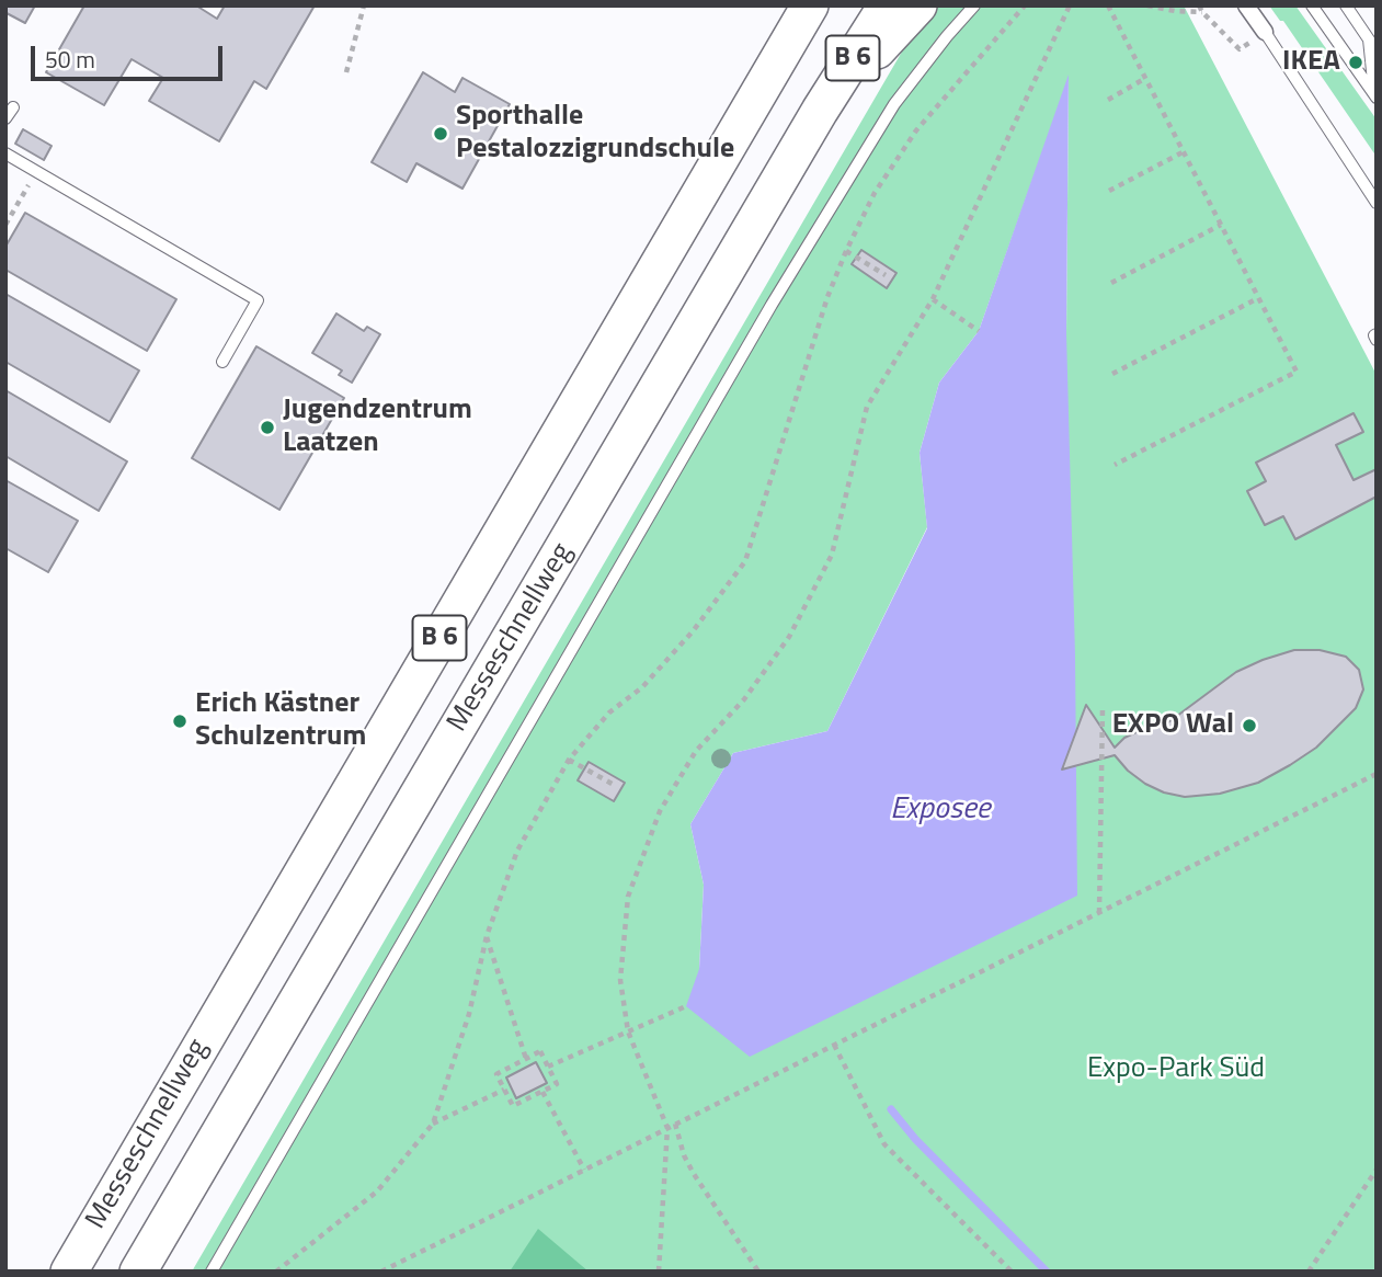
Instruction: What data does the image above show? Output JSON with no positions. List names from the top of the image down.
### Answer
{
  "streets": {
    "highway": ["B 6", "Messeschnellweg"]
  },
  "water": ["Exposee"],
  "parks": ["Expo-Park Süd"],
  "places": [
    "IKEA",
    "Sporthalle Pestalozzigrundschule",
    "Jugendzentrum Laatzen",
    "Erich Kästner Schulzentrum",
    "EXPO Wal"
  ],
  "scale_bar": "50 m"
}
